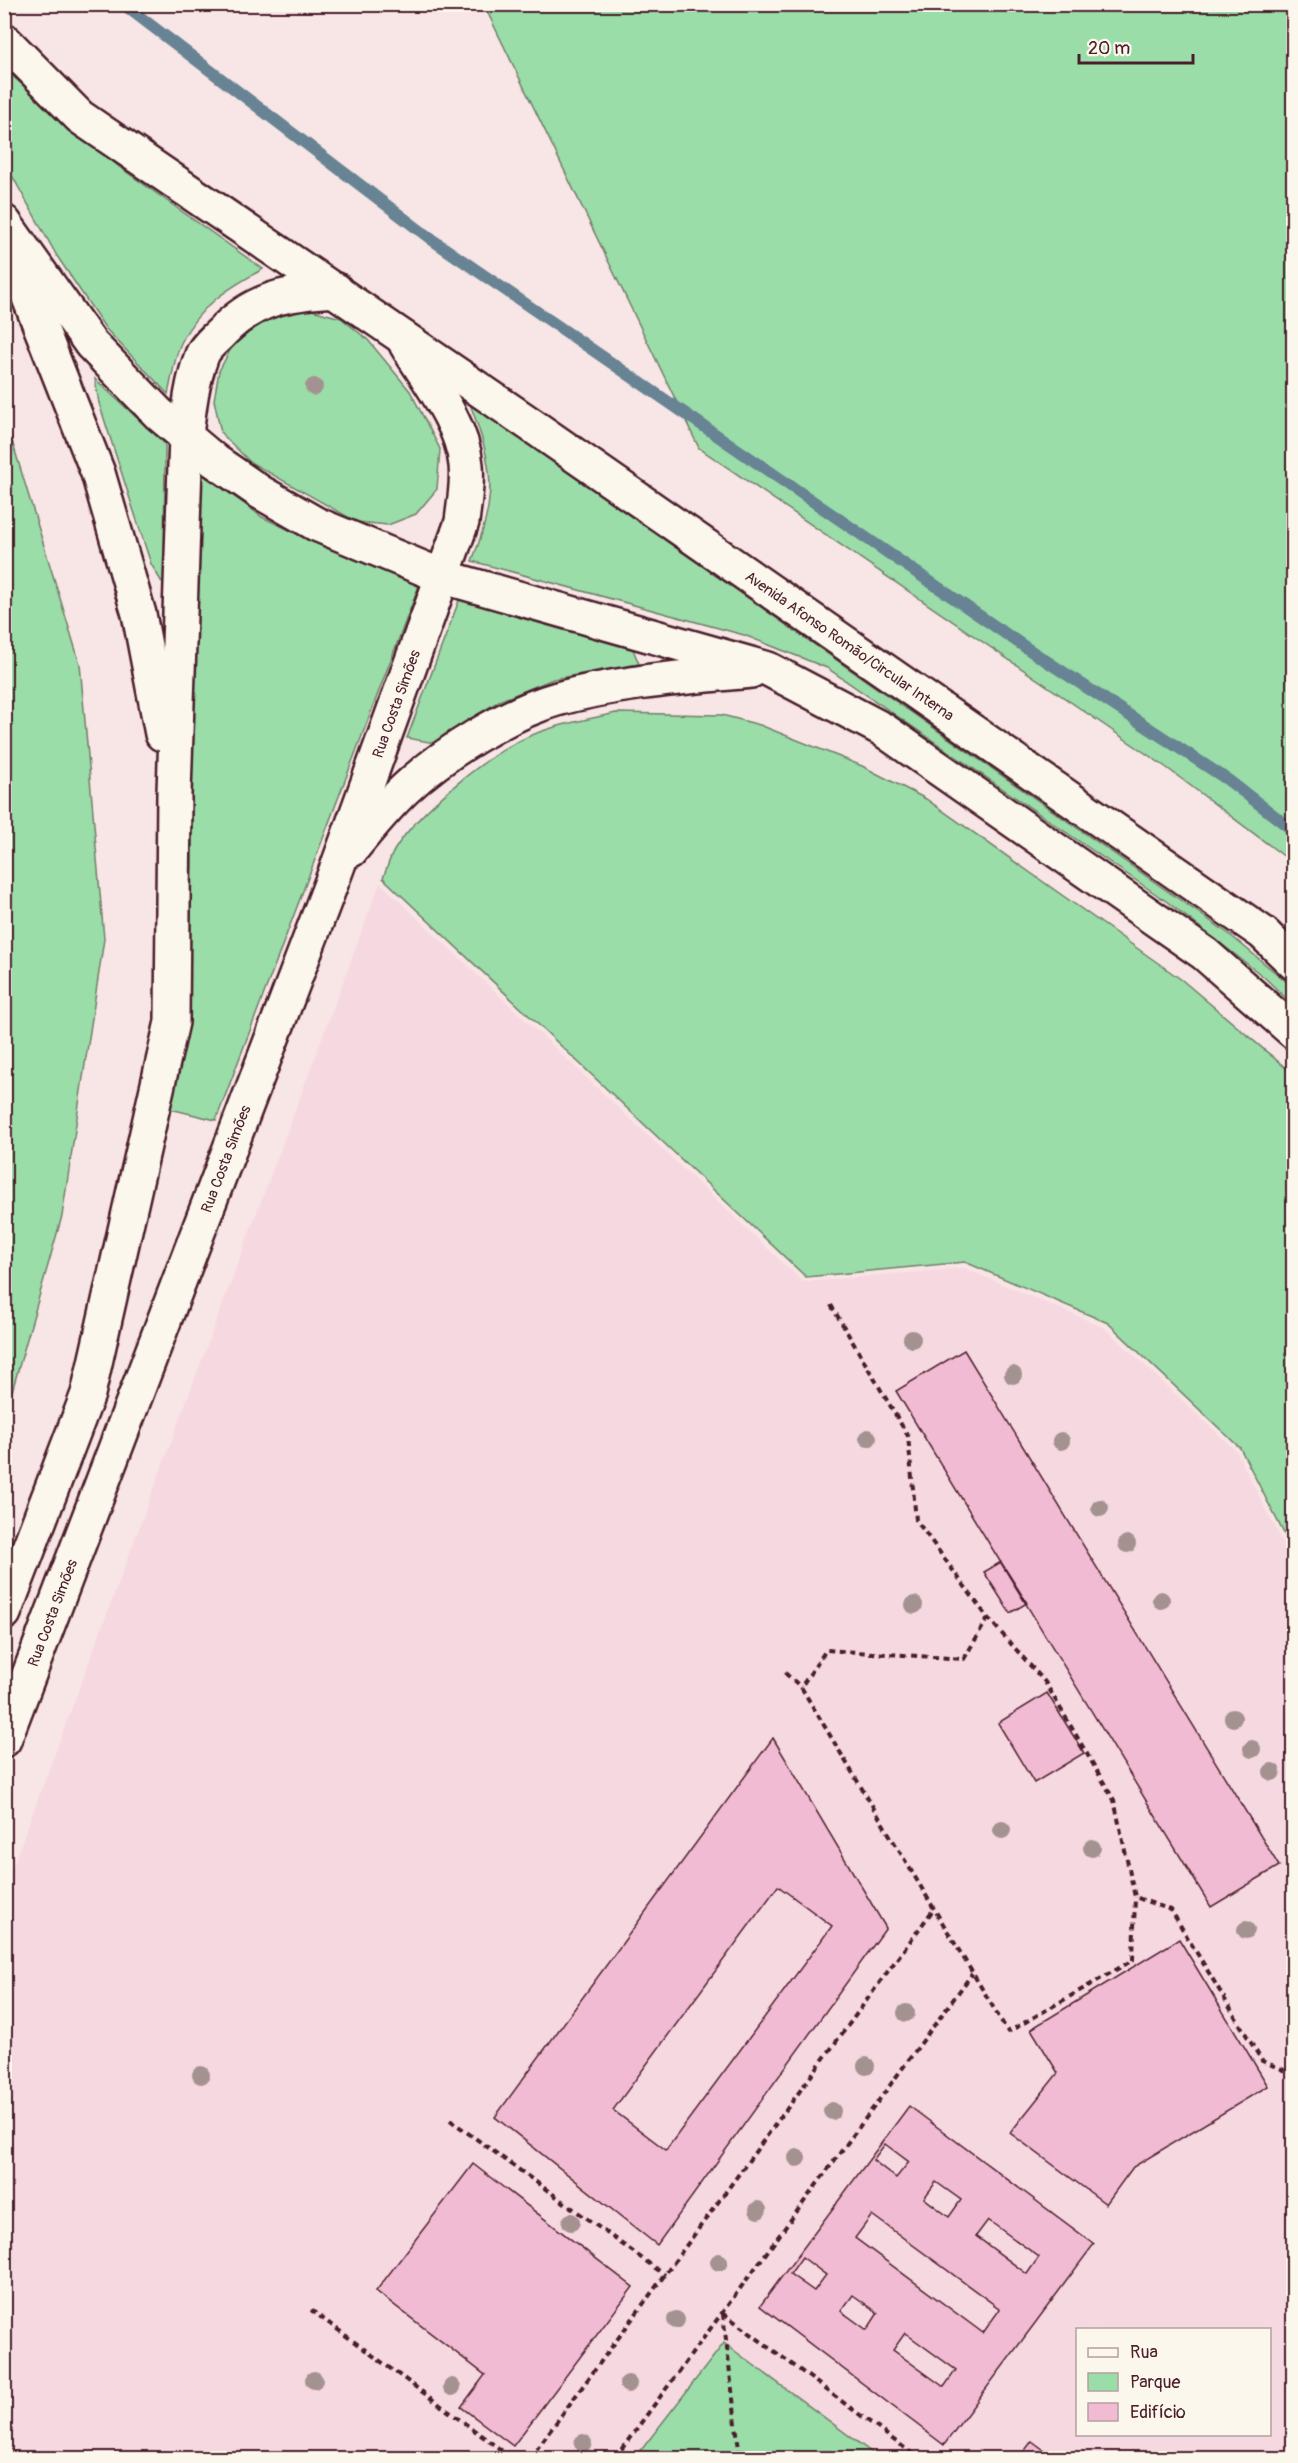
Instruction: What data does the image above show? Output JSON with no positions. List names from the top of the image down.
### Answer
{
  "streets": {
    "main road": ["Avenida Afonso Romão/Circular Interna", "Rua Costa Simões"]
  },
  "crossings": [
    ["Avenida Afonso Romão/Circular Interna", "Rua Costa Simões"]
  ],
  "legend": ["Rua", "Parque", "Edifício"],
  "scale_bar": "20 m"
}
